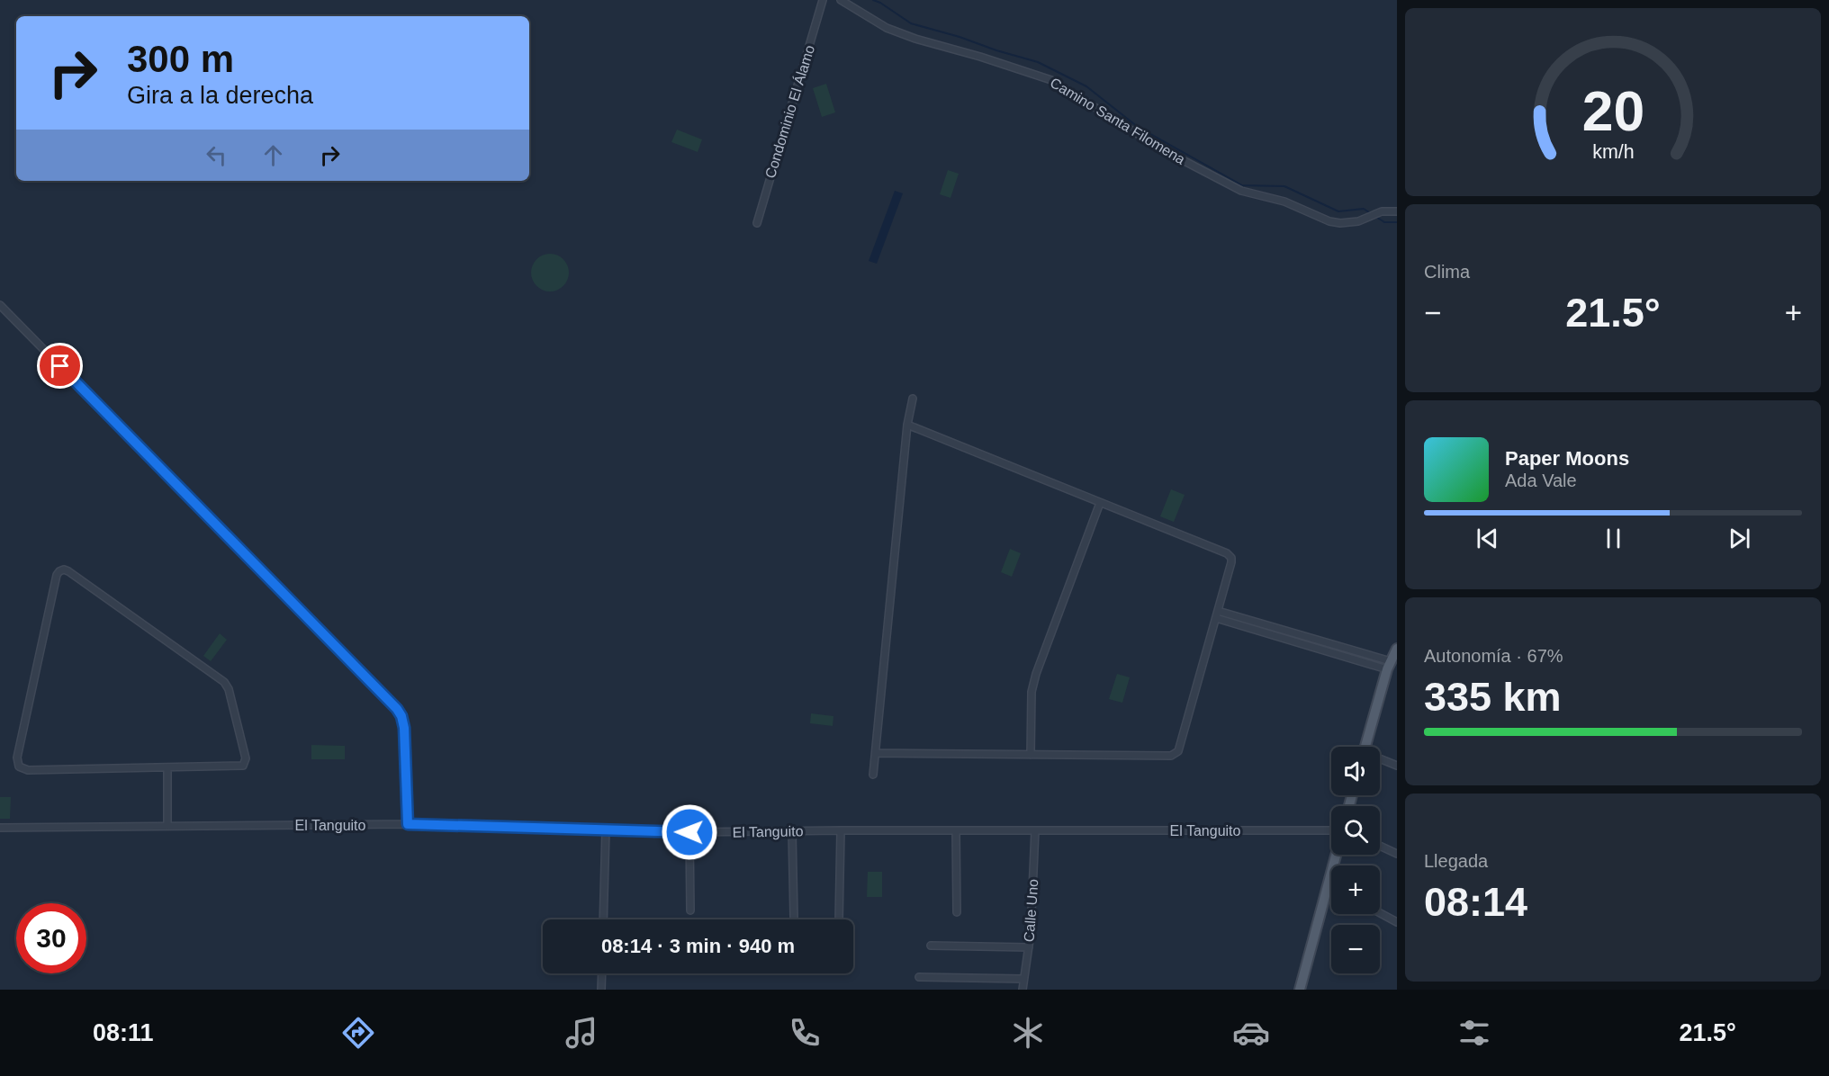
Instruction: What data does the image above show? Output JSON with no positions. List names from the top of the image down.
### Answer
{
  "streets": {
    "street": [
      "Condominio El Álamo",
      "Camino Santa Filomena",
      "El Tanguito",
      "Calle Uno"
    ]
  },
  "crossings": [
    ["El Tanguito", "Calle Uno"]
  ],
  "page": {
    "turn": ["300 m", "Gira a la derecha"],
    "tile": [
      "Clima",
      ["Autonomía · 67%", "335 km"],
      ["Llegada", "08:14"]
    ],
    "heat": ["−", "21.5°", "+"],
    "song": ["Paper Moons", "Ada Vale"],
    "map_buttons": ["+", "−"],
    "limit": "30",
    "trip": "08:14 · 3 min · 940 m",
    "tabs": ["08:11", "21.5°"],
    "gauge": ["20", "km/h"]
  }
}
